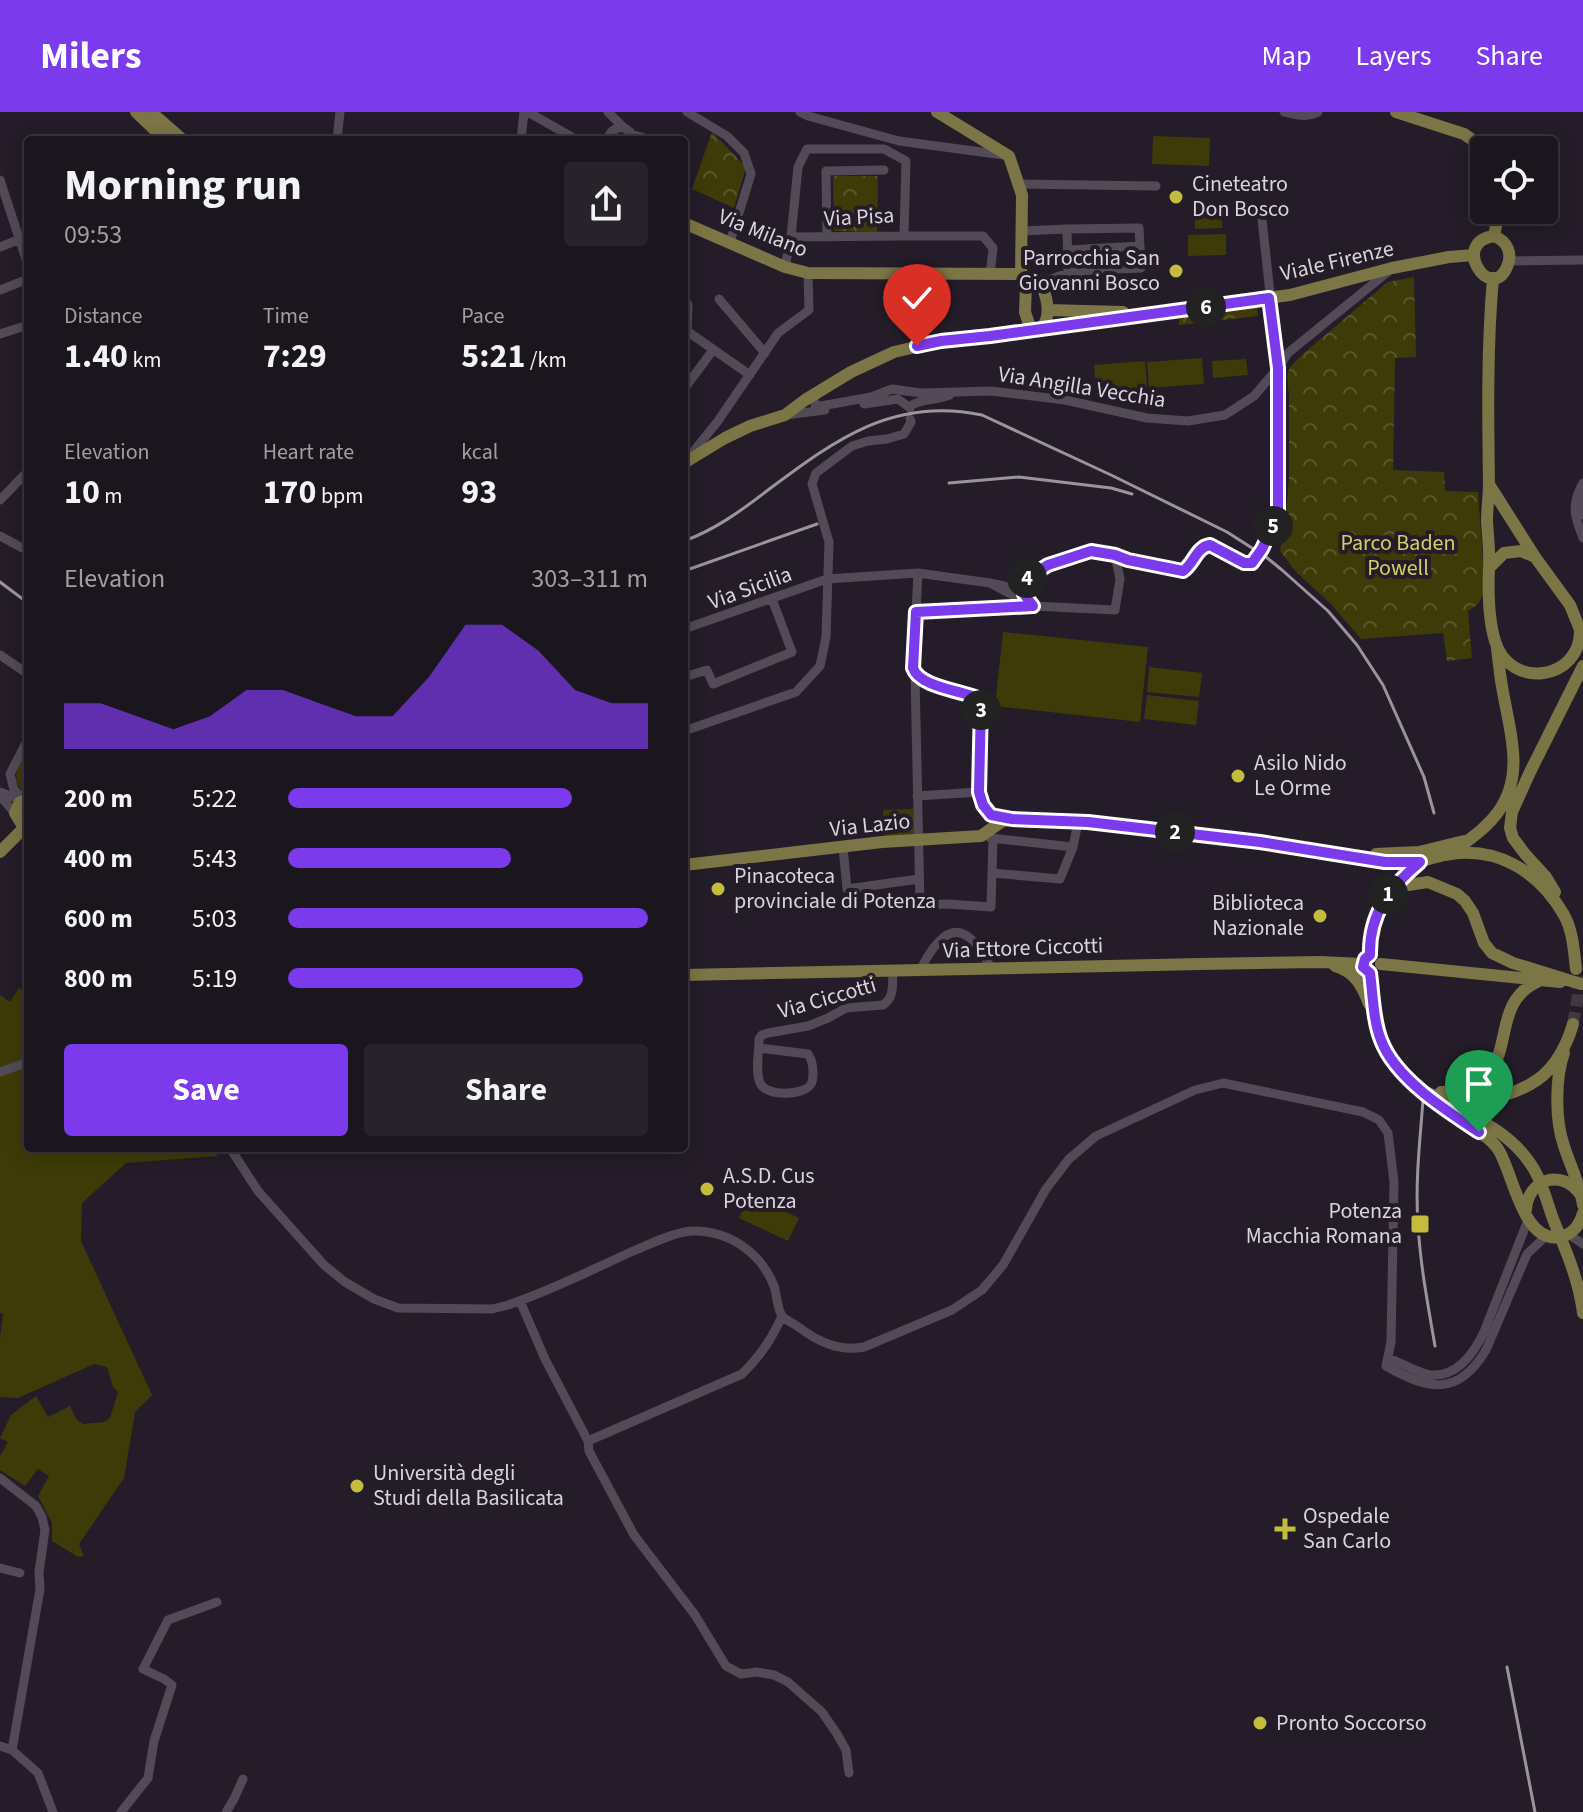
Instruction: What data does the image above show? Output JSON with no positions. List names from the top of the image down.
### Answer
{
  "streets": {
    "main road": [
      "Via Milano",
      "Viale Firenze",
      "Via Lazio",
      "Via Ettore Ciccotti"
    ],
    "street": [
      "Via Pisa",
      "Via Angilla Vecchia",
      "Via Sicilia",
      "Via Ciccotti"
    ]
  },
  "crossings": [
    ["Via Pisa", "Via Milano"],
    ["Viale Firenze", "Via Angilla Vecchia"],
    ["Via Ettore Ciccotti", "Via Ciccotti"]
  ],
  "parks": ["Parco Baden Powell"],
  "places": {
    "other": [
      "Cineteatro Don Bosco",
      "Parrocchia San Giovanni Bosco",
      "Asilo Nido Le Orme",
      "Pinacoteca provinciale di Potenza",
      "Biblioteca Nazionale",
      "A.S.D. Cus Potenza",
      "Università degli Studi della Basilicata",
      "Pronto Soccorso"
    ],
    "transit": ["Potenza Macchia Romana"],
    "health": ["Ospedale San Carlo"]
  },
  "page": {
    "header": "Milers",
    "nav": ["Map", "Layers", "Share"],
    "heading": ["Morning run", "09:53"],
    "stats": [
      ["Distance", "1.40 km"],
      ["Time", "7:29"],
      ["Pace", "5:21 /km"],
      ["Elevation", "10 m"],
      ["Heart rate", "170 bpm"],
      ["kcal", "93"]
    ],
    "pins": [
      "6",
      "5",
      "4",
      "3",
      "2",
      "1"
    ],
    "chart": ["Elevation", "303–311 m"],
    "list": [
      {
        "name": "200 m",
        "note": "5:22"
      },
      {
        "name": "400 m",
        "note": "5:43"
      },
      {
        "name": "600 m",
        "note": "5:03"
      },
      {
        "name": "800 m",
        "note": "5:19"
      }
    ],
    "buttons": ["Save", "Share"]
  }
}
